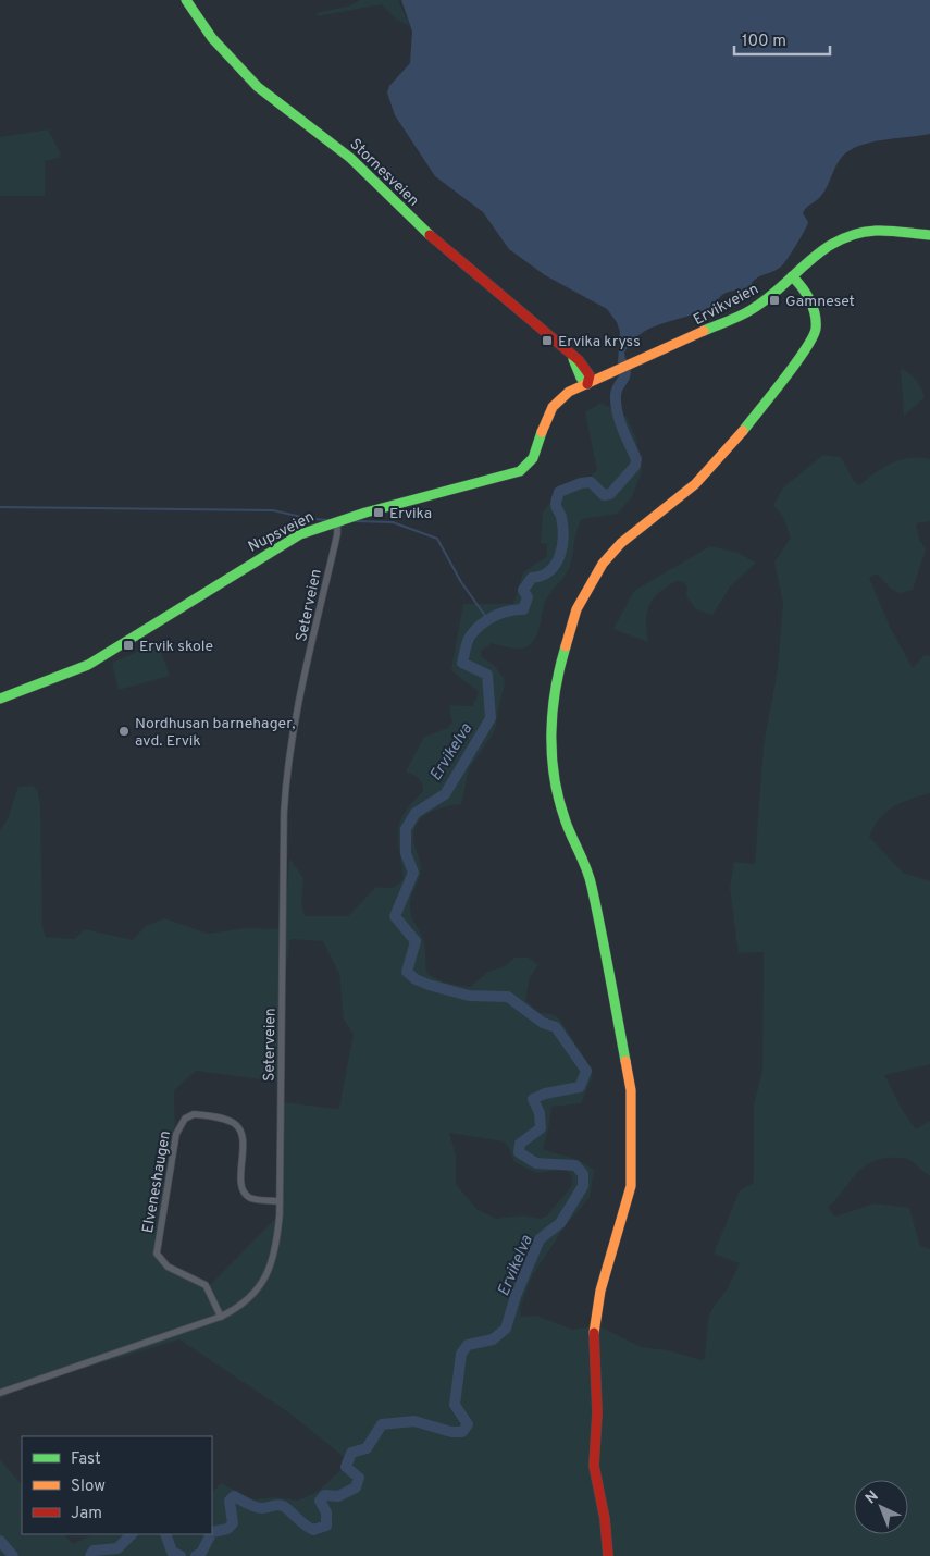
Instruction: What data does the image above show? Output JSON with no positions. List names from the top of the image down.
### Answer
{
  "streets": {
    "main road": ["Stornesveien", "Ervikveien", "Nupsveien"],
    "street": ["Seterveien", "Elveneshaugen"]
  },
  "crossings": [
    ["Stornesveien", "Ervikveien"],
    ["Stornesveien", "Nupsveien"],
    ["Ervikveien", "Nupsveien"],
    ["Nupsveien", "Seterveien"],
    ["Seterveien", "Elveneshaugen"]
  ],
  "water": ["Ervikelva"],
  "places": {
    "transit": [
      "Gamneset",
      "Ervika kryss",
      "Ervika",
      "Ervik skole"
    ],
    "other": ["Nordhusan barnehager, avd. Ervik"]
  },
  "legend": ["Fast", "Slow", "Jam"],
  "scale_bar": "100 m",
  "north": "top left"
}
